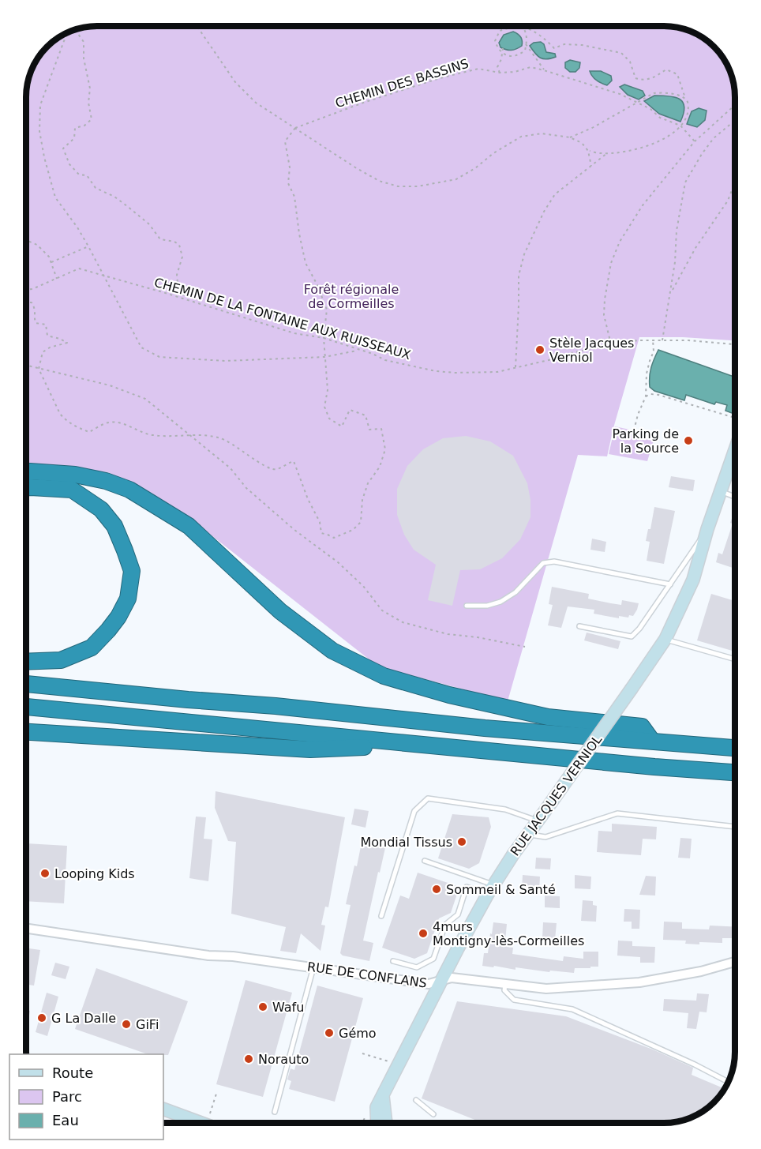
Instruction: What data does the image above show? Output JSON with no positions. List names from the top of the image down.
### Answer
{
  "streets": {
    "street": ["RUE JACQUES VERNIOL", "RUE DE CONFLANS"],
    "path": ["CHEMIN DES BASSINS", "CHEMIN DE LA FONTAINE AUX RUISSEAUX"]
  },
  "crossings": [
    ["RUE JACQUES VERNIOL", "RUE DE CONFLANS"]
  ],
  "parks": ["Forêt régionale de Cormeilles"],
  "places": [
    "Stèle Jacques Verniol",
    "Parking de la Source",
    "Mondial Tissus",
    "Looping Kids",
    "Sommeil & Santé",
    "4murs Montigny-lès-Cormeilles",
    "Wafu",
    "G La Dalle",
    "GiFi",
    "Gémo",
    "Norauto"
  ],
  "legend": ["Route", "Parc", "Eau"]
}
